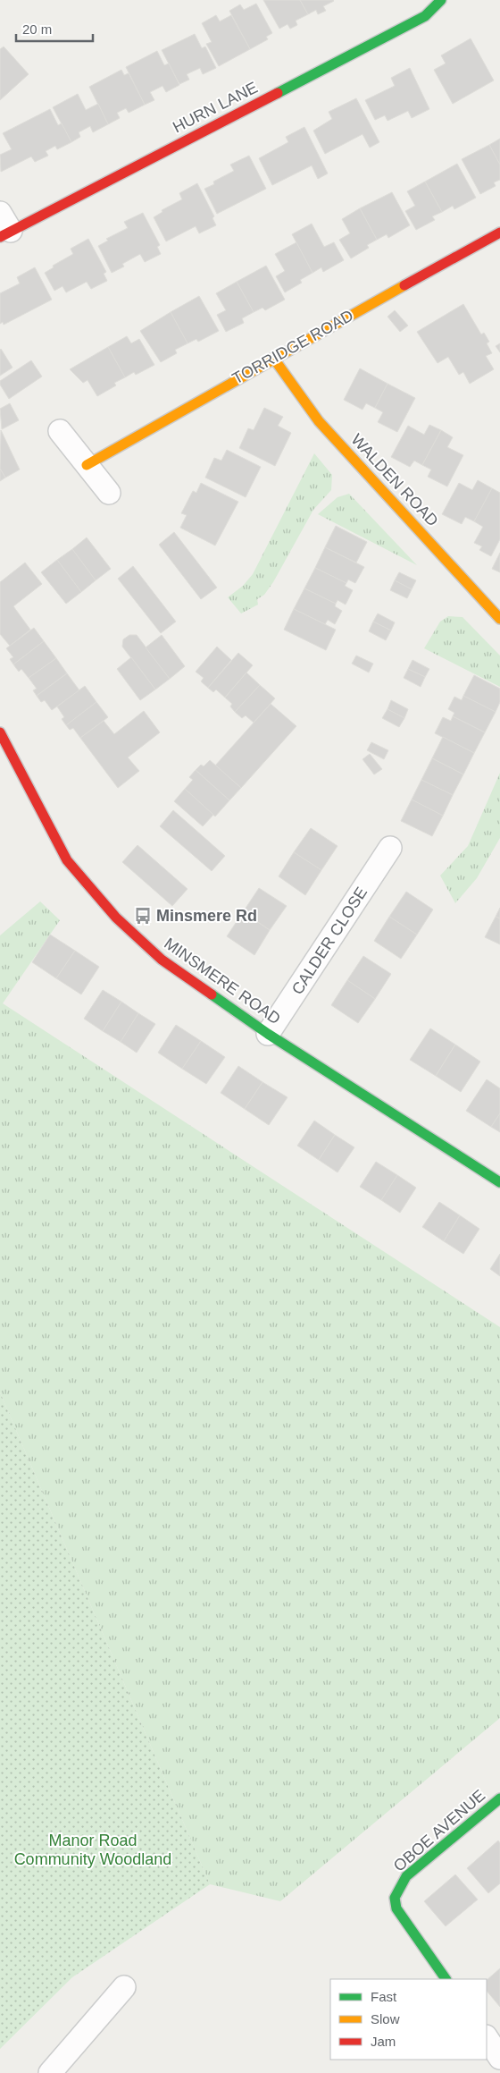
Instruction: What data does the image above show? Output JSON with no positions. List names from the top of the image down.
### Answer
{
  "streets": {
    "street": [
      "HURN LANE",
      "TORRIDGE ROAD",
      "WALDEN ROAD",
      "CALDER CLOSE",
      "MINSMERE ROAD",
      "OBOE AVENUE"
    ]
  },
  "crossings": [
    ["TORRIDGE ROAD", "WALDEN ROAD"],
    ["CALDER CLOSE", "MINSMERE ROAD"]
  ],
  "parks": ["Manor Road Community Woodland"],
  "places": {
    "bus stop": ["Minsmere Rd"]
  },
  "legend": ["Fast", "Slow", "Jam"],
  "scale_bar": "20 m"
}
